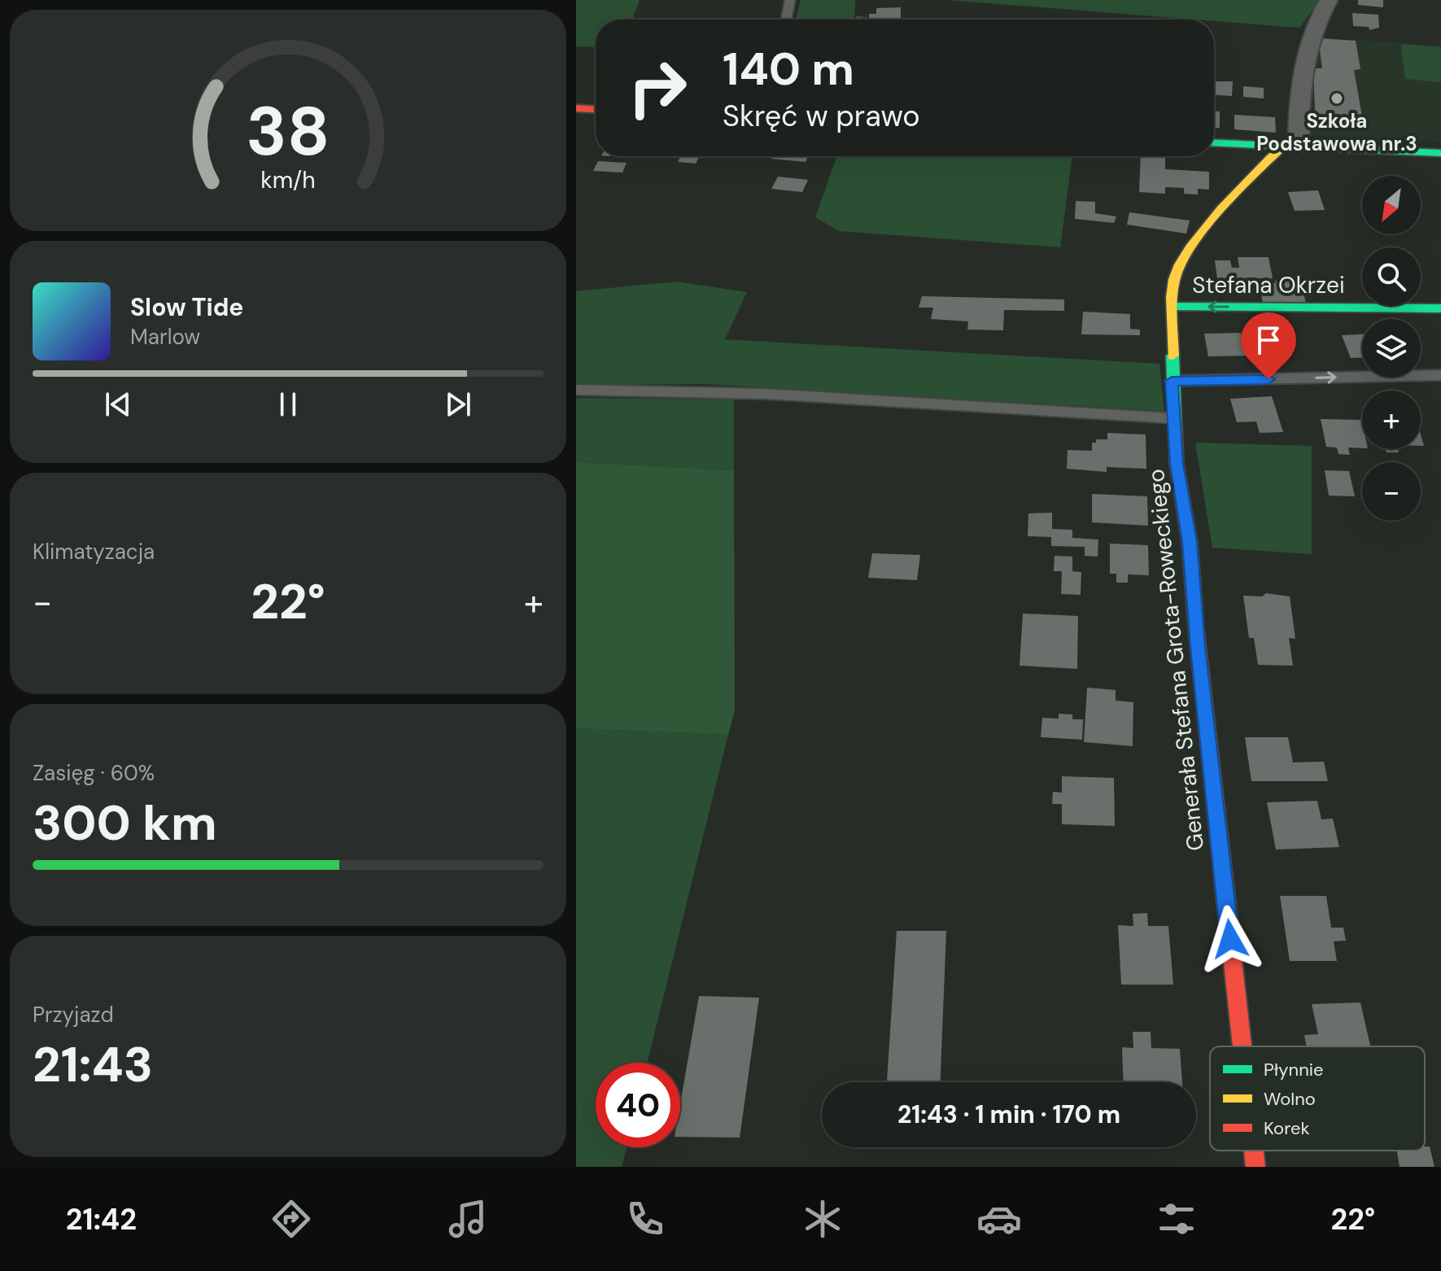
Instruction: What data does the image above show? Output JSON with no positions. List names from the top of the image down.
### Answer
{
  "streets": {
    "street": ["Stefana Okrzei", "Generała Stefana Grota-Roweckiego"]
  },
  "crossings": [
    ["Stefana Okrzei", "Generała Stefana Grota-Roweckiego"]
  ],
  "one_way": ["Stefana Okrzei"],
  "places": ["Szkoła Podstawowa nr.3"],
  "legend": ["Płynnie", "Wolno", "Korek"],
  "north": "bottom left",
  "page": {
    "turn": ["140 m", "Skręć w prawo"],
    "map_buttons": ["+", "−"],
    "song": ["Slow Tide", "Marlow"],
    "tile": [
      "Klimatyzacja",
      ["Zasięg · 60%", "300 km"],
      ["Przyjazd", "21:43"]
    ],
    "heat": ["−", "22°", "+"],
    "limit": "40",
    "trip": "21:43 · 1 min · 170 m",
    "tabs": ["21:42", "22°"],
    "gauge": ["38", "km/h"]
  }
}
